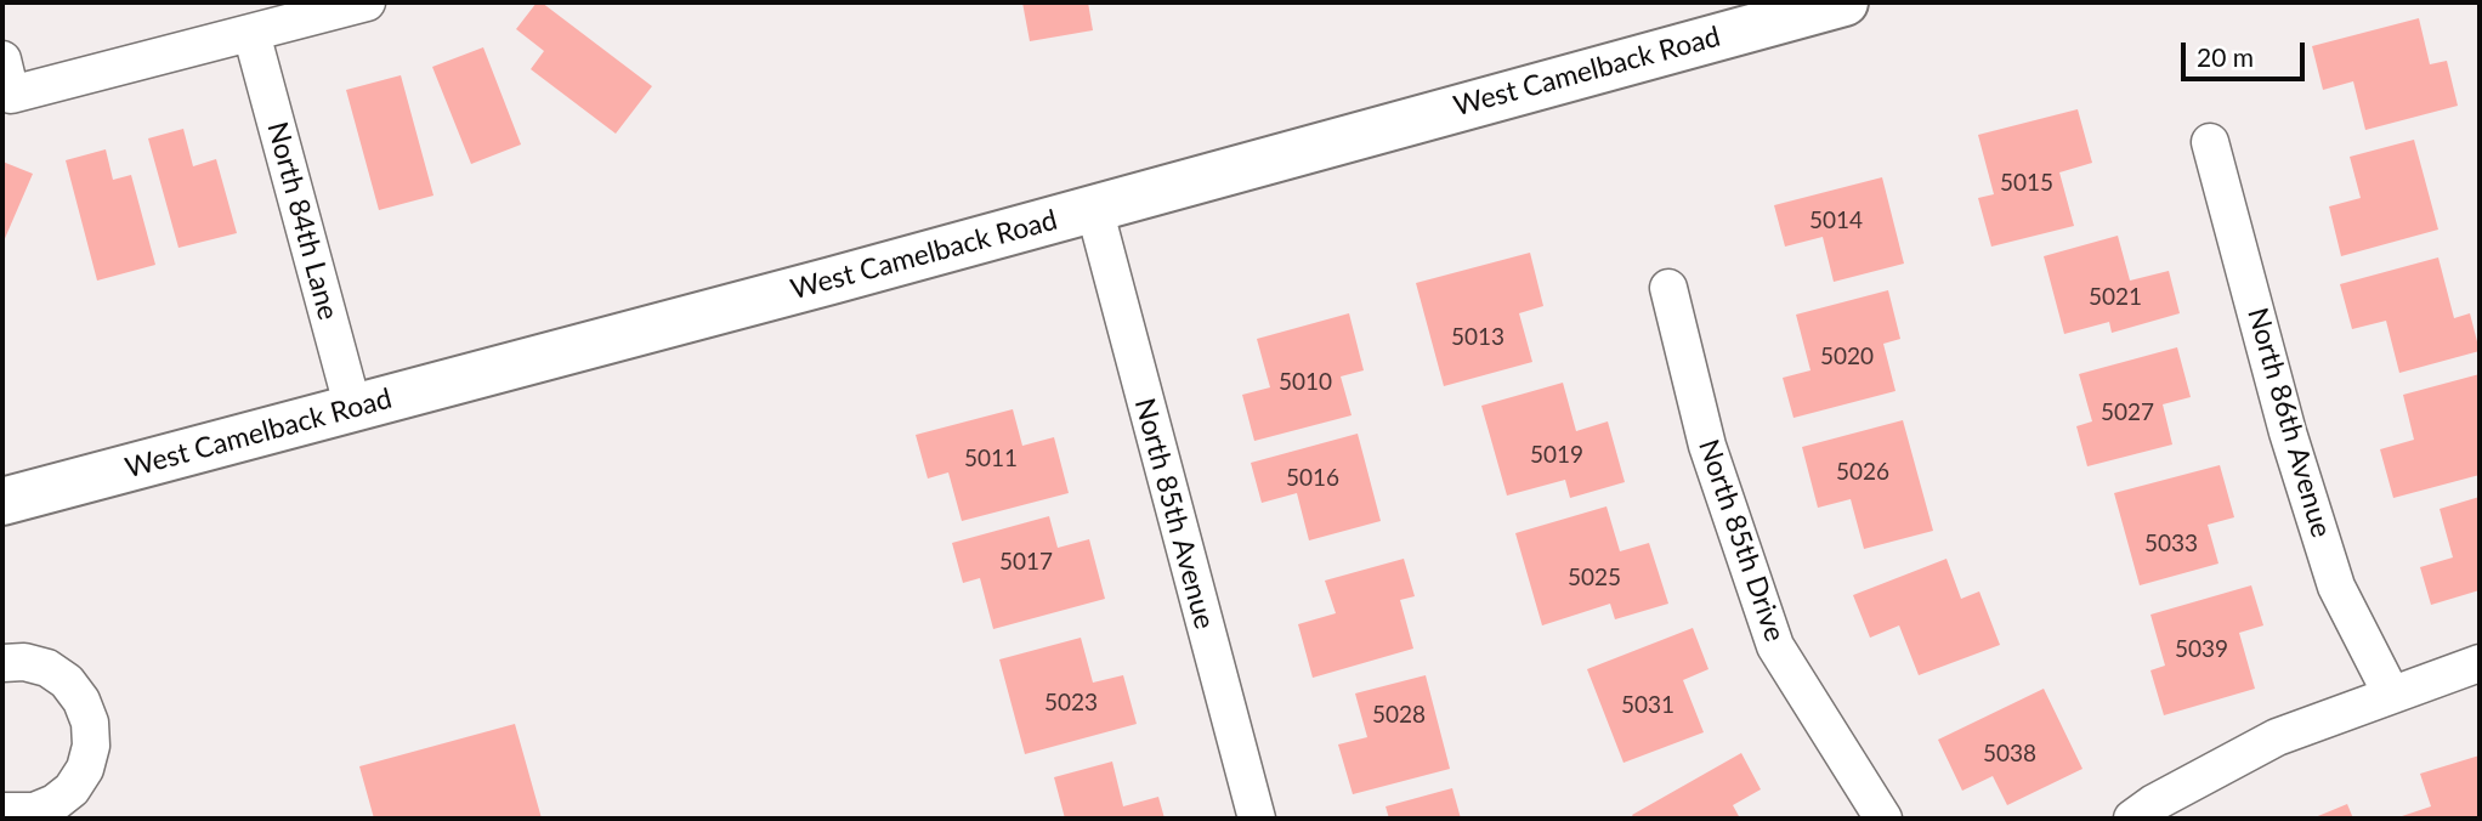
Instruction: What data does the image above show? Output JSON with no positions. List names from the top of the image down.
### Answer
{
  "streets": {
    "main road": ["West Camelback Road"],
    "street": [
      "North 84th Lane",
      "North 86th Avenue",
      "North 85th Avenue",
      "North 85th Drive"
    ]
  },
  "crossings": [
    ["West Camelback Road", "North 84th Lane"],
    ["West Camelback Road", "North 85th Avenue"]
  ],
  "house_numbers": [
    "5015",
    "5014",
    "5021",
    "5013",
    "5020",
    "5010",
    "5027",
    "5019",
    "5011",
    "5026",
    "5016",
    "5033",
    "5017",
    "5025",
    "5039",
    "5023",
    "5031",
    "5028",
    "5038"
  ],
  "scale_bar": "20 m"
}
